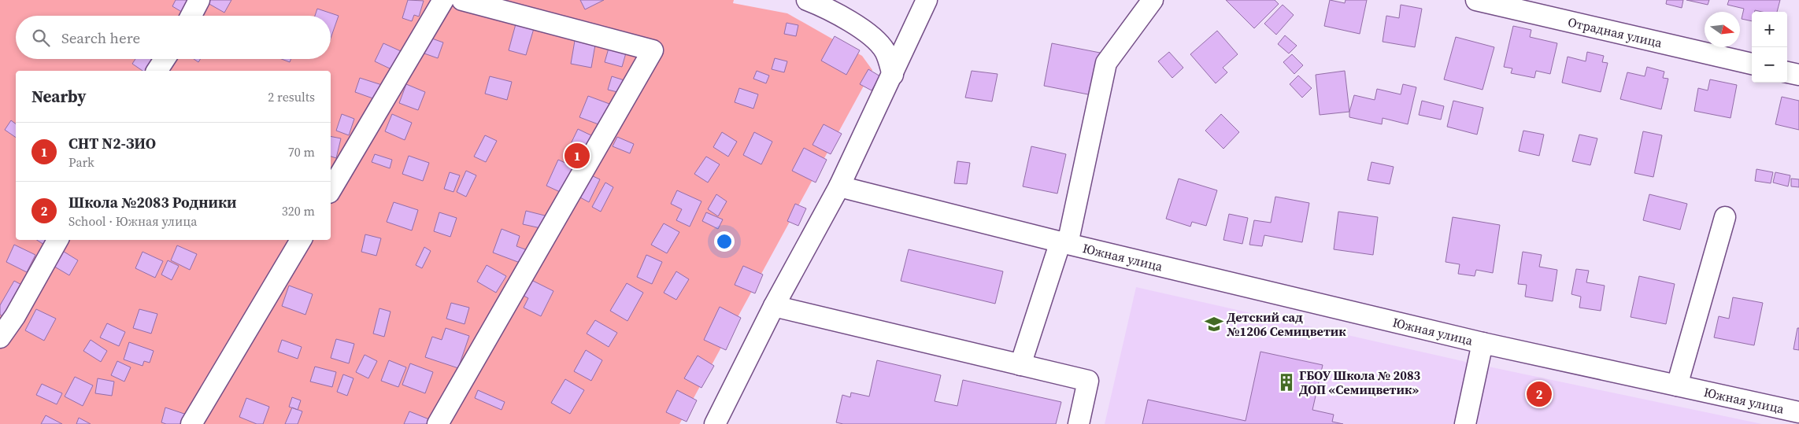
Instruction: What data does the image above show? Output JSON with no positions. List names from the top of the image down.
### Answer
{
  "streets": {
    "street": ["Отрадная улица", "Южная улица"]
  },
  "places": {
    "school or university": ["Детский сад №1206 Семицветик"],
    "building": ["ГБОУ Школа № 2083 ДОП «Семицветик»"]
  },
  "north": "right",
  "page": {
    "map_buttons": ["+", "−"],
    "search": "Search here",
    "heading": ["Nearby", "2 results"],
    "list": [
      {
        "mark": "1",
        "name": "СНТ N2-ЗИО",
        "note": "Park",
        "value": "70 m"
      },
      {
        "mark": "2",
        "name": "Школа №2083 Родники",
        "note": "School · Южная улица",
        "value": "320 m"
      }
    ],
    "pins": ["1", "2"]
  }
}
